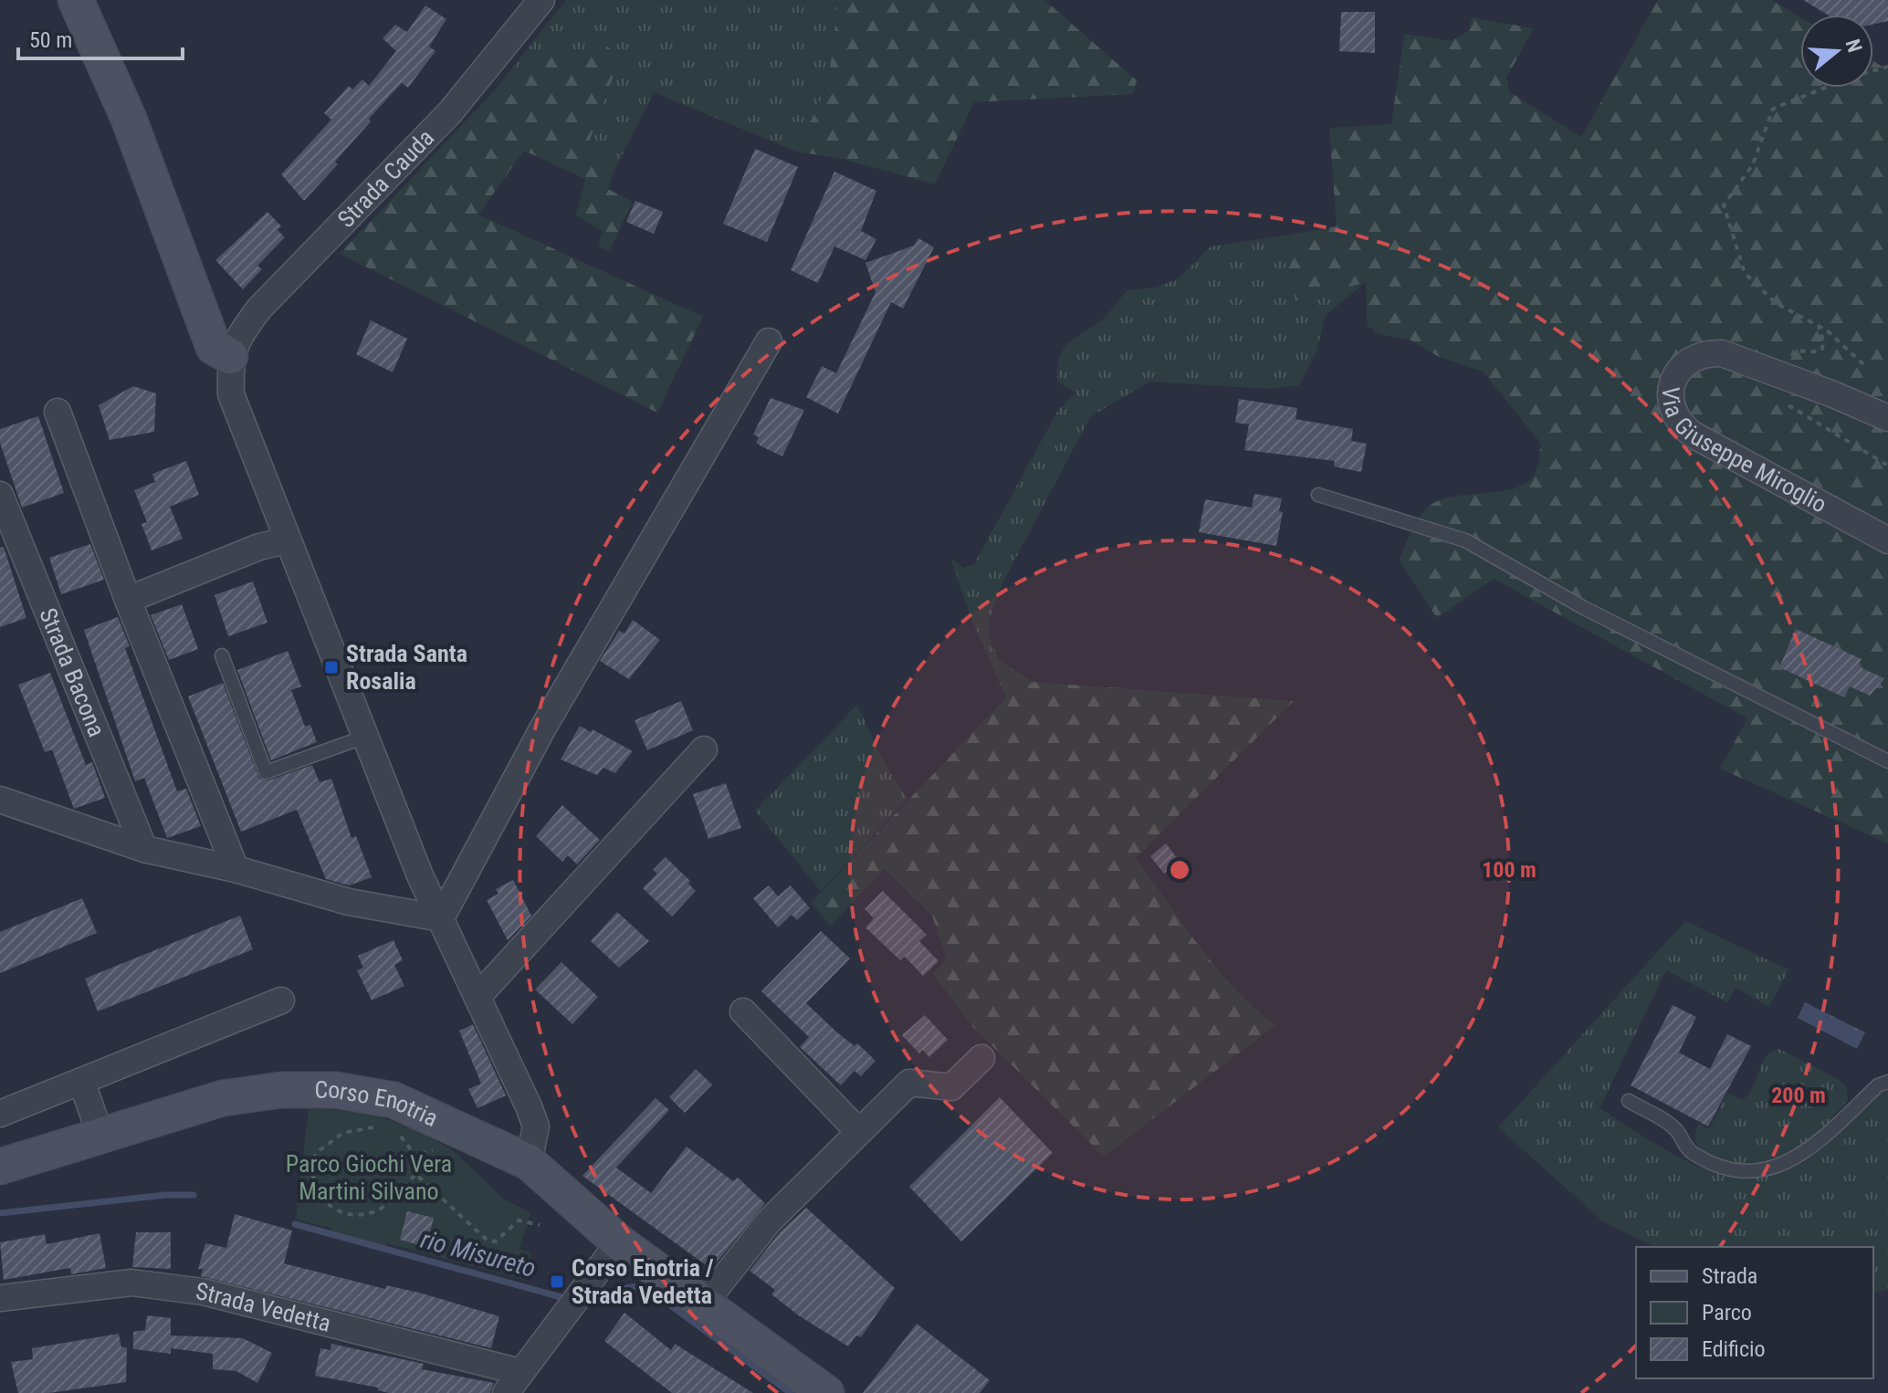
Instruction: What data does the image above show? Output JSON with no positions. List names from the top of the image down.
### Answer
{
  "streets": {
    "main road": ["Corso Enotria"],
    "street": [
      "Strada Cauda",
      "Via Giuseppe Miroglio",
      "Strada Bacona",
      "Strada Vedetta"
    ]
  },
  "crossings": [
    ["Corso Enotria", "Strada Vedetta"]
  ],
  "water": ["rio Misureto"],
  "parks": ["Parco Giochi Vera Martini Silvano"],
  "places": {
    "transit": ["Strada Santa Rosalia", "Corso Enotria / Strada Vedetta"]
  },
  "legend": ["Strada", "Parco", "Edificio"],
  "scale_bar": "50 m",
  "north": "right",
  "rings": ["100 m", "200 m"]
}
